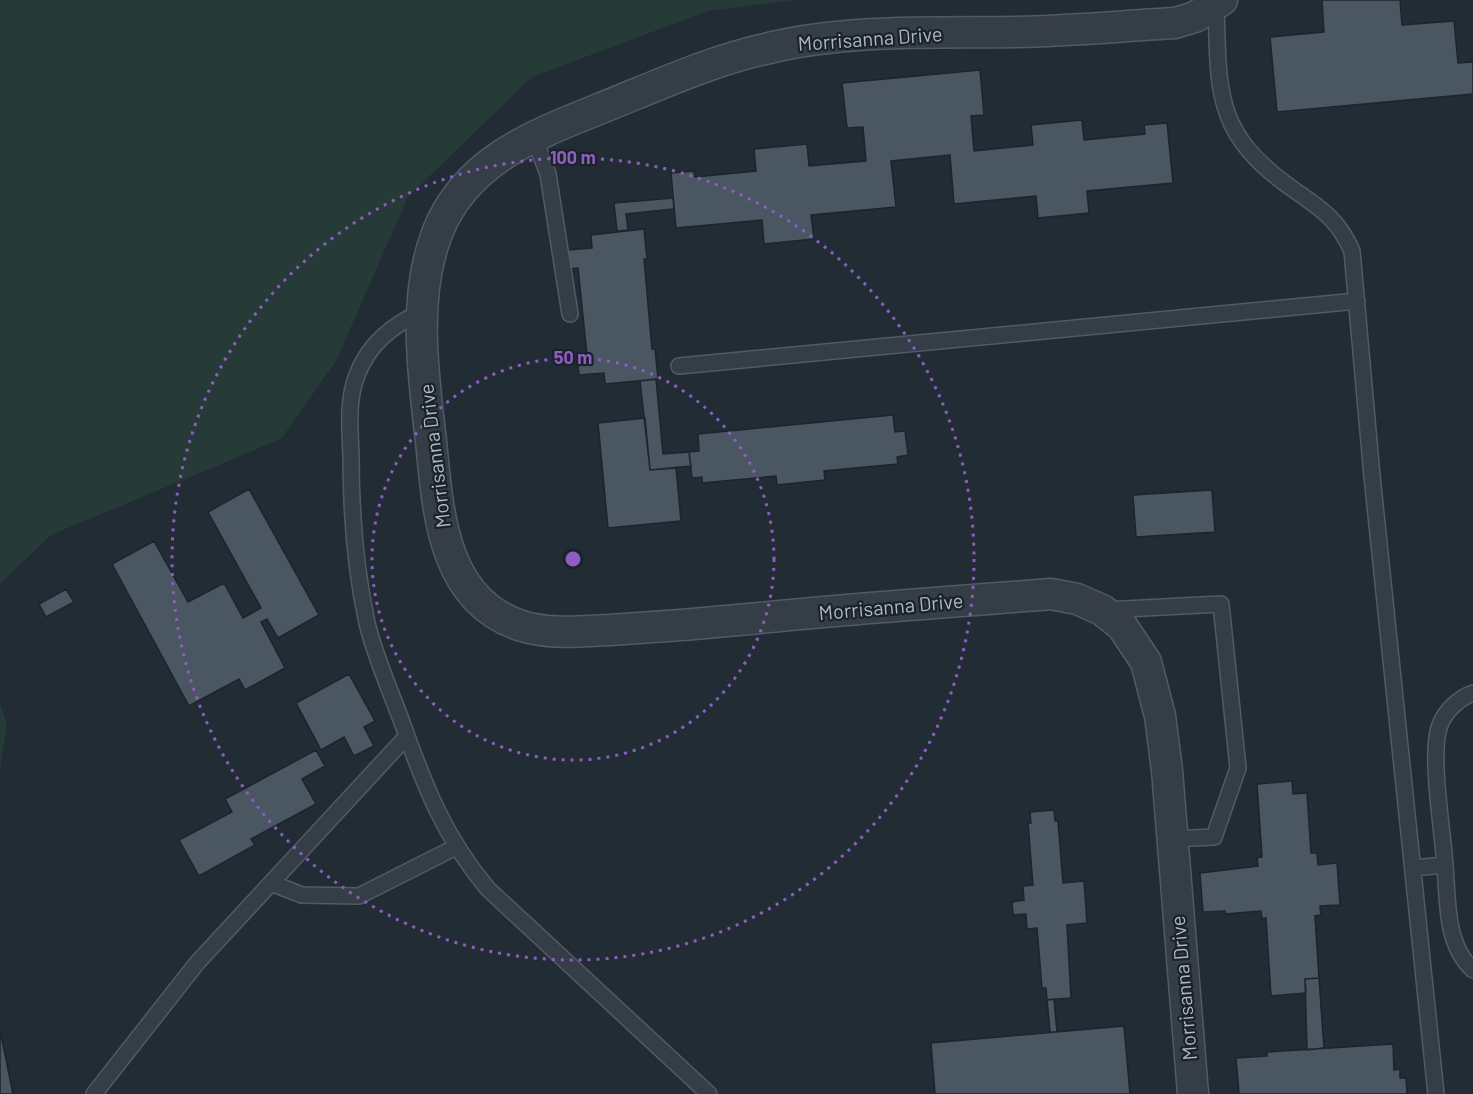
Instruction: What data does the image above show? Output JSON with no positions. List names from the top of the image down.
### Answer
{
  "streets": {
    "street": ["Morrisanna Drive"]
  },
  "rings": ["100 m", "50 m"]
}
